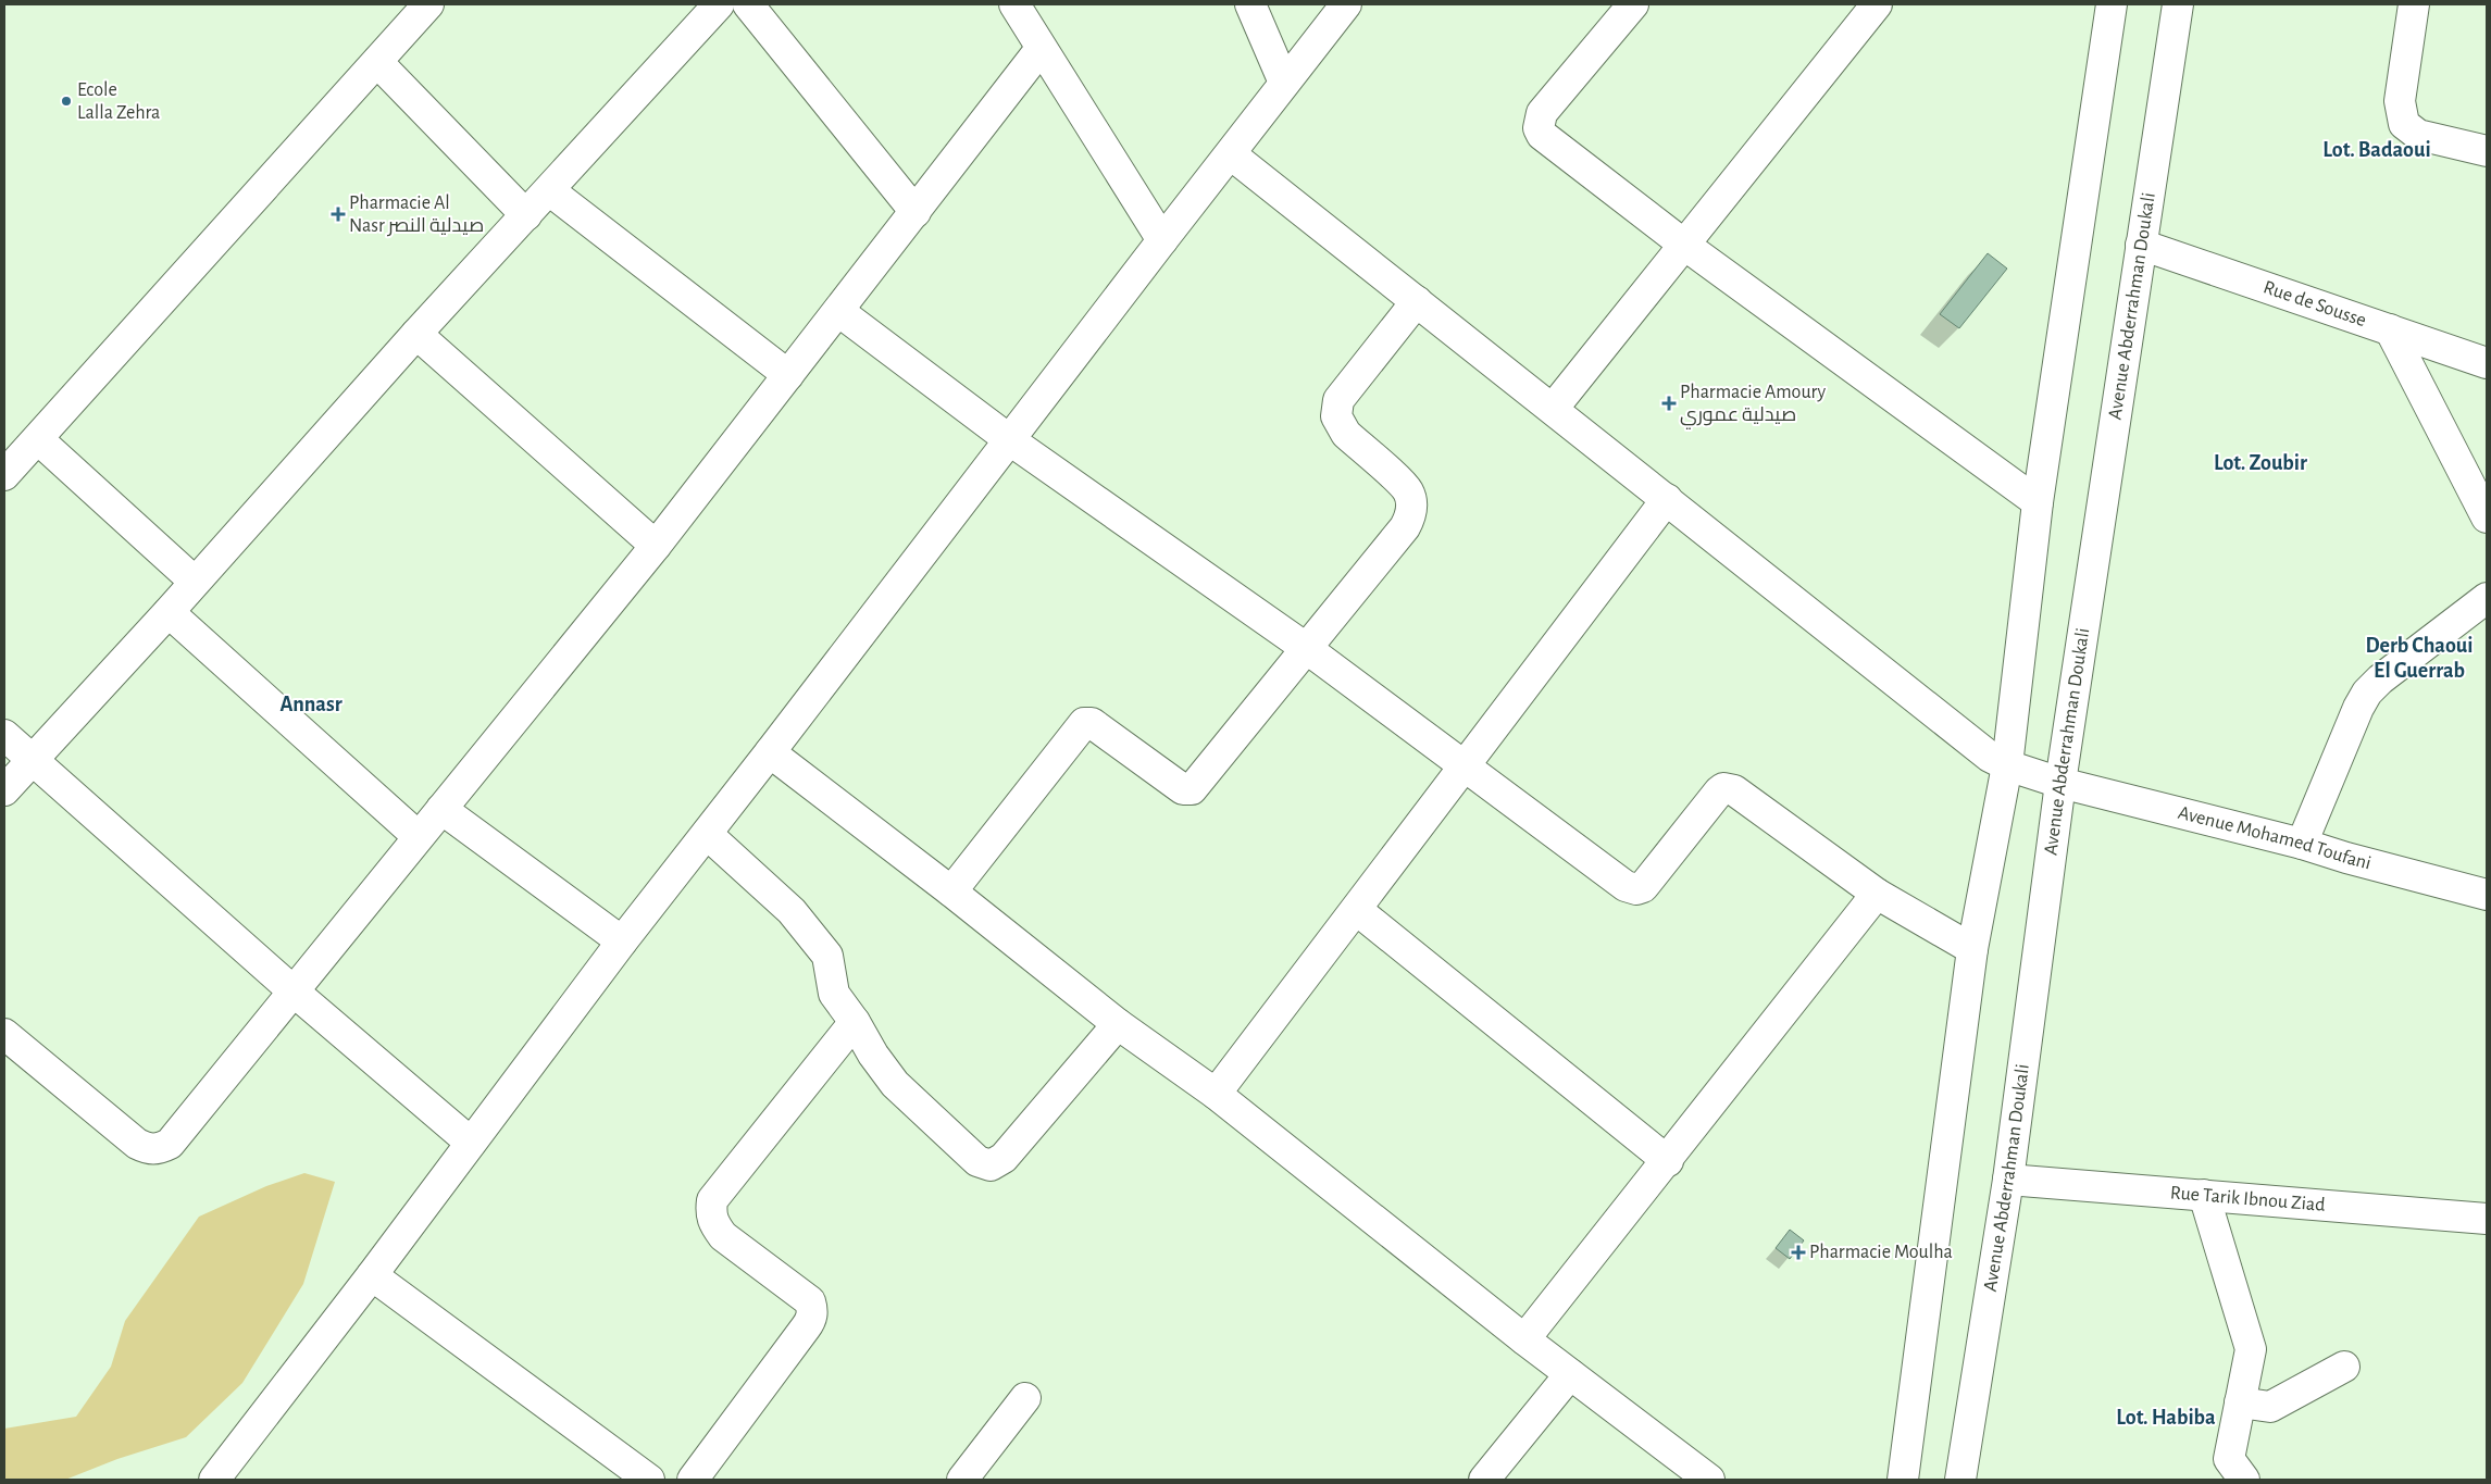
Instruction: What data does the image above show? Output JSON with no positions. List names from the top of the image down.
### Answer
{
  "streets": {
    "street": [
      "Rue de Sousse",
      "Avenue Abderrahman Doukali",
      "Avenue Mohamed Toufani",
      "Rue Tarik Ibnou Ziad"
    ]
  },
  "crossings": [
    ["Rue de Sousse", "Avenue Abderrahman Doukali"],
    ["Avenue Abderrahman Doukali", "Avenue Mohamed Toufani"],
    ["Avenue Abderrahman Doukali", "Rue Tarik Ibnou Ziad"]
  ],
  "districts": [
    "Lot. Badaoui",
    "Lot. Zoubir",
    "Derb Chaoui El Guerrab",
    "Annasr",
    "Lot. Habiba"
  ],
  "places": {
    "other": ["Ecole Lalla Zehra"],
    "health": ["Pharmacie Al Nasr صيدلية النصر", "Pharmacie Amoury صيدلية عموري", "Pharmacie Moulha"]
  }
}
